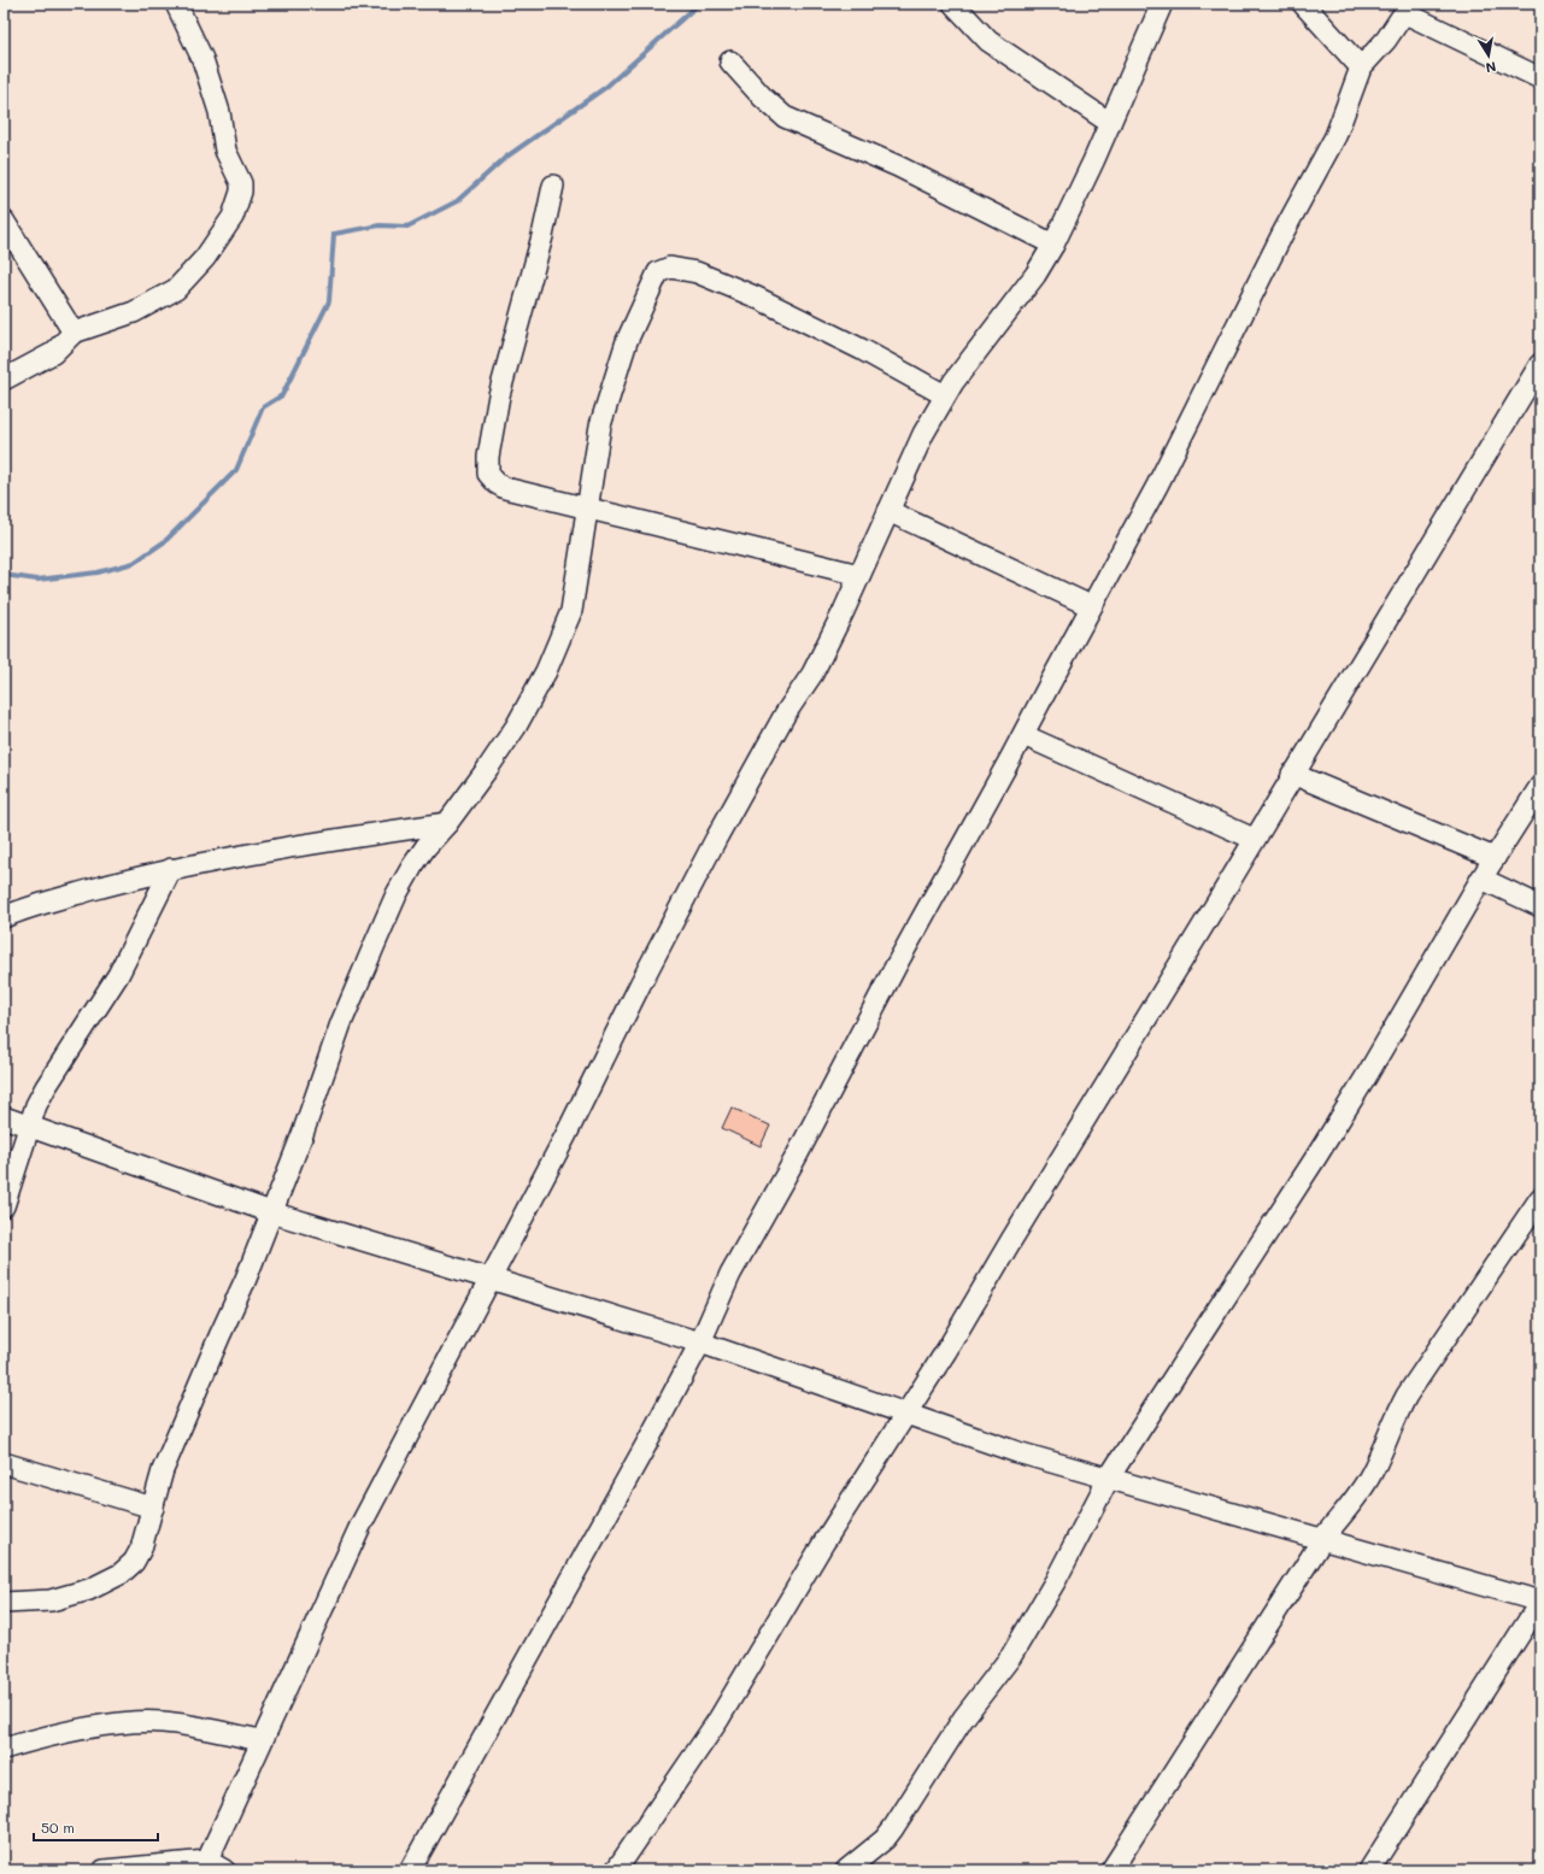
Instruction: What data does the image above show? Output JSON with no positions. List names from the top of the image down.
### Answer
{
  "scale_bar": "50 m",
  "north": "bottom"
}
